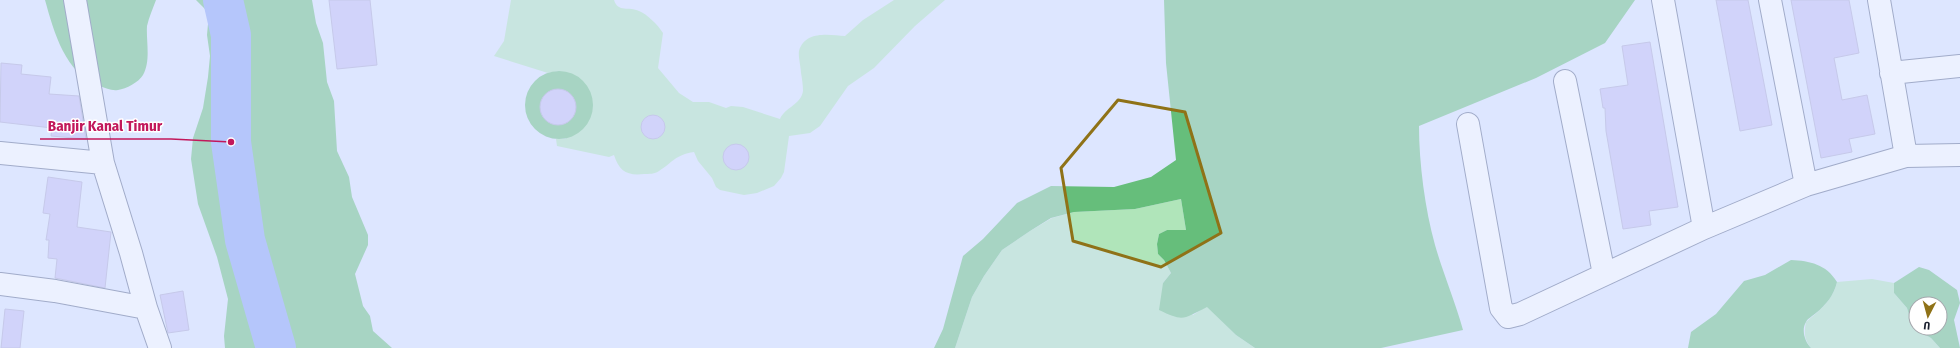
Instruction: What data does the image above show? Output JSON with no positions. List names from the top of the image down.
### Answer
{
  "places": ["Banjir Kanal Timur"],
  "north": "bottom"
}
